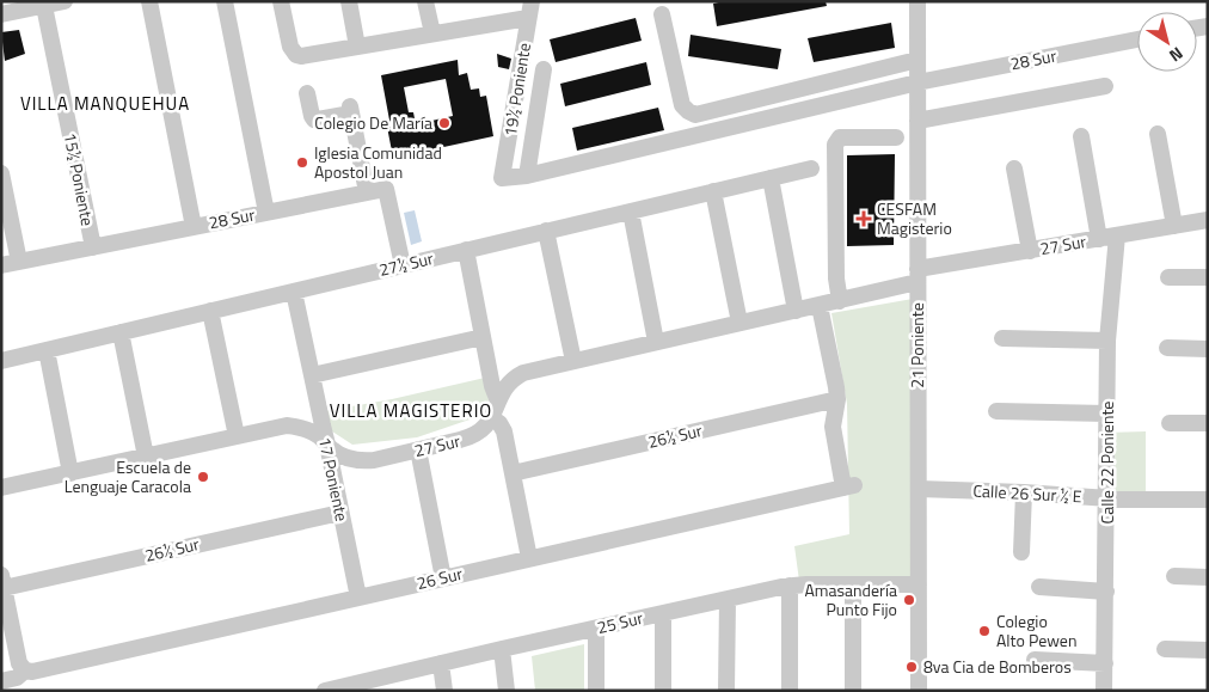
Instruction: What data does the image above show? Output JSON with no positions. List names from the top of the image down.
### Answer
{
  "streets": {
    "street": [
      "28 Sur",
      "19½ Poniente",
      "15½ Poniente",
      "27 Sur",
      "27½ Sur",
      "21 Poniente",
      "26½ Sur",
      "Calle 22 Poniente",
      "17 Poniente",
      "Calle 26 Sur ½ E",
      "26 Sur",
      "25 Sur"
    ]
  },
  "crossings": [
    ["28 Sur", "19½ Poniente"],
    ["28 Sur", "15½ Poniente"],
    ["28 Sur", "27½ Sur"],
    ["28 Sur", "21 Poniente"],
    ["27 Sur", "21 Poniente"],
    ["27 Sur", "Calle 22 Poniente"],
    ["27 Sur", "17 Poniente"],
    ["27½ Sur", "17 Poniente"],
    ["21 Poniente", "Calle 26 Sur ½ E"],
    ["21 Poniente", "25 Sur"],
    ["26½ Sur", "17 Poniente"],
    ["26½ Sur", "26 Sur"],
    ["Calle 22 Poniente", "Calle 26 Sur ½ E"],
    ["17 Poniente", "26 Sur"]
  ],
  "districts": ["VILLA MANQUEHUA", "VILLA MAGISTERIO"],
  "places": {
    "other": [
      "Colegio De María",
      "Iglesia Comunidad Apostol Juan",
      "Escuela de Lenguaje Caracola",
      "Amasandería Punto Fijo",
      "Colegio Alto Pewen",
      "8va Cia de Bomberos"
    ],
    "health": ["CESFAM Magisterio"]
  },
  "north": "bottom right"
}
